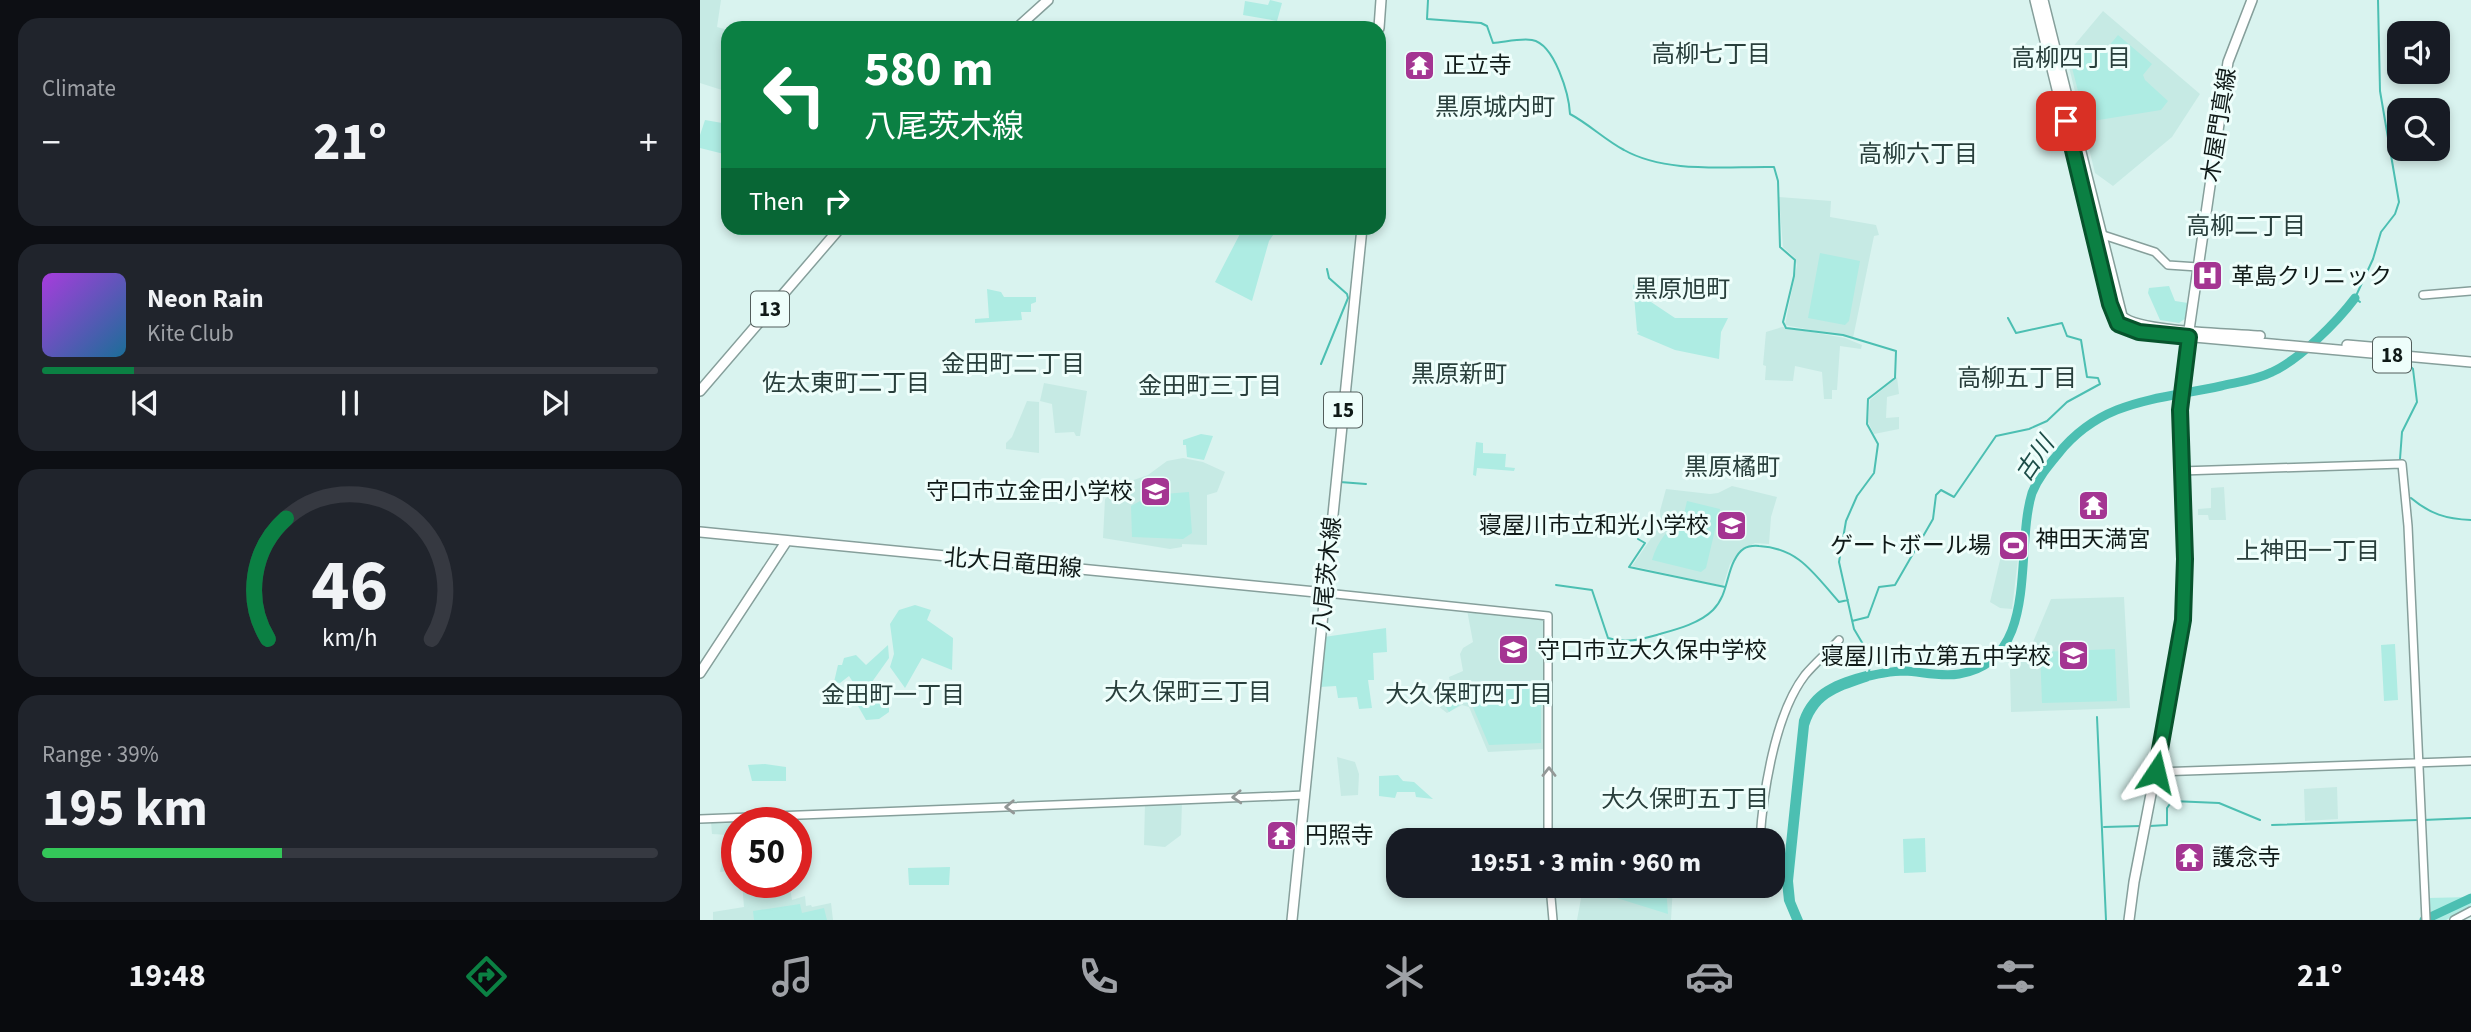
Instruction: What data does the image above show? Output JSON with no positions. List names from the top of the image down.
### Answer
{
  "streets": {
    "main road": [
      "木屋門真線",
      "13",
      "18",
      "15",
      "北大日竜田線",
      "八尾茨木線"
    ]
  },
  "crossings": [
    ["木屋門真線", "18"],
    ["北大日竜田線", "八尾茨木線"]
  ],
  "districts": [
    "高柳七丁目",
    "高柳四丁目",
    "黒原城内町",
    "高柳六丁目",
    "高柳二丁目",
    "黒原旭町",
    "金田町二丁目",
    "黒原新町",
    "高柳五丁目",
    "佐太東町二丁目",
    "金田町三丁目",
    "黒原橘町",
    "上神田一丁目",
    "大久保町三丁目",
    "大久保町四丁目",
    "金田町一丁目",
    "大久保町五丁目"
  ],
  "water": ["古川"],
  "places": {
    "temple": [
      "正立寺",
      "神田天満宮",
      "円照寺",
      "護念寺"
    ],
    "hospital": ["革島クリニック"],
    "school or university": [
      "守口市立金田小学校",
      "寝屋川市立和光小学校",
      "守口市立大久保中学校",
      "寝屋川市立第五中学校"
    ],
    "sports": ["ゲートボール場"]
  },
  "page": {
    "tile": [
      "Climate",
      ["Range · 39%", "195 km"]
    ],
    "turn": ["580 m", "八尾茨木線"],
    "heat": ["−", "21°", "+"],
    "then": "Then",
    "song": ["Neon Rain", "Kite Club"],
    "limit": "50",
    "trip": "19:51 · 3 min · 960 m",
    "tabs": ["19:48", "21°"],
    "gauge": ["46", "km/h"]
  }
}
